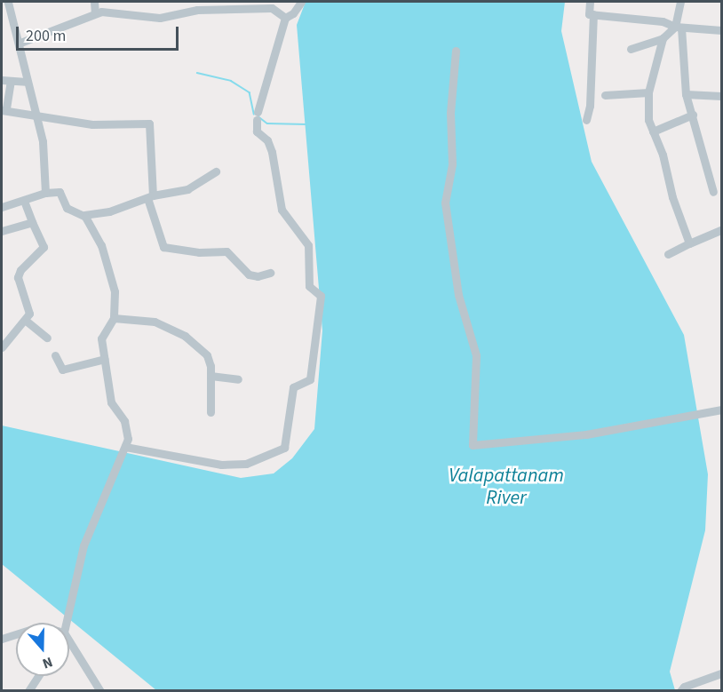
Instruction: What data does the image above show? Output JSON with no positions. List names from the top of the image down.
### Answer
{
  "water": ["Valapattanam River"],
  "scale_bar": "200 m",
  "north": "bottom"
}
